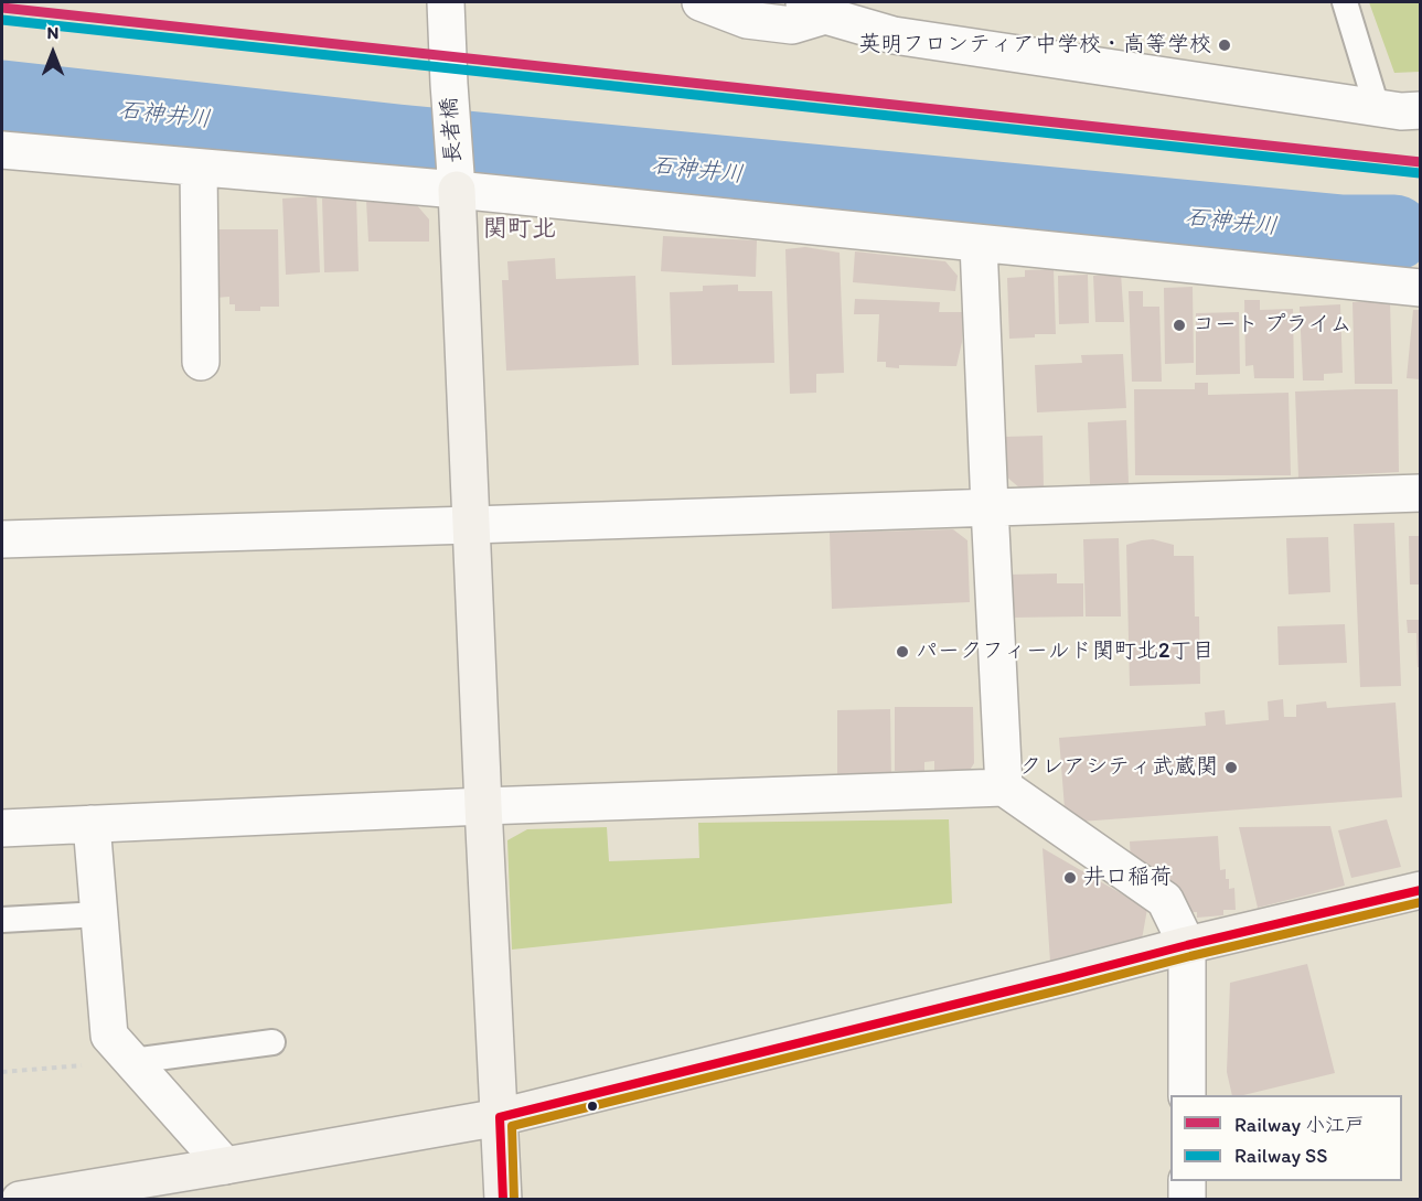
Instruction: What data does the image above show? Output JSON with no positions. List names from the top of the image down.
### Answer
{
  "streets": {
    "street": ["長者橋"]
  },
  "districts": ["関町北"],
  "water": ["石神井川"],
  "places": [
    "英明フロンティア中学校・高等学校",
    "コート プライム",
    "パークフィールド関町北2丁目",
    "クレアシティ武蔵関",
    "井口稲荷"
  ],
  "lines": ["rail line 小江戸", "rail line SS"],
  "legend": ["Railway 小江戸", "Railway SS"],
  "north": "top"
}
